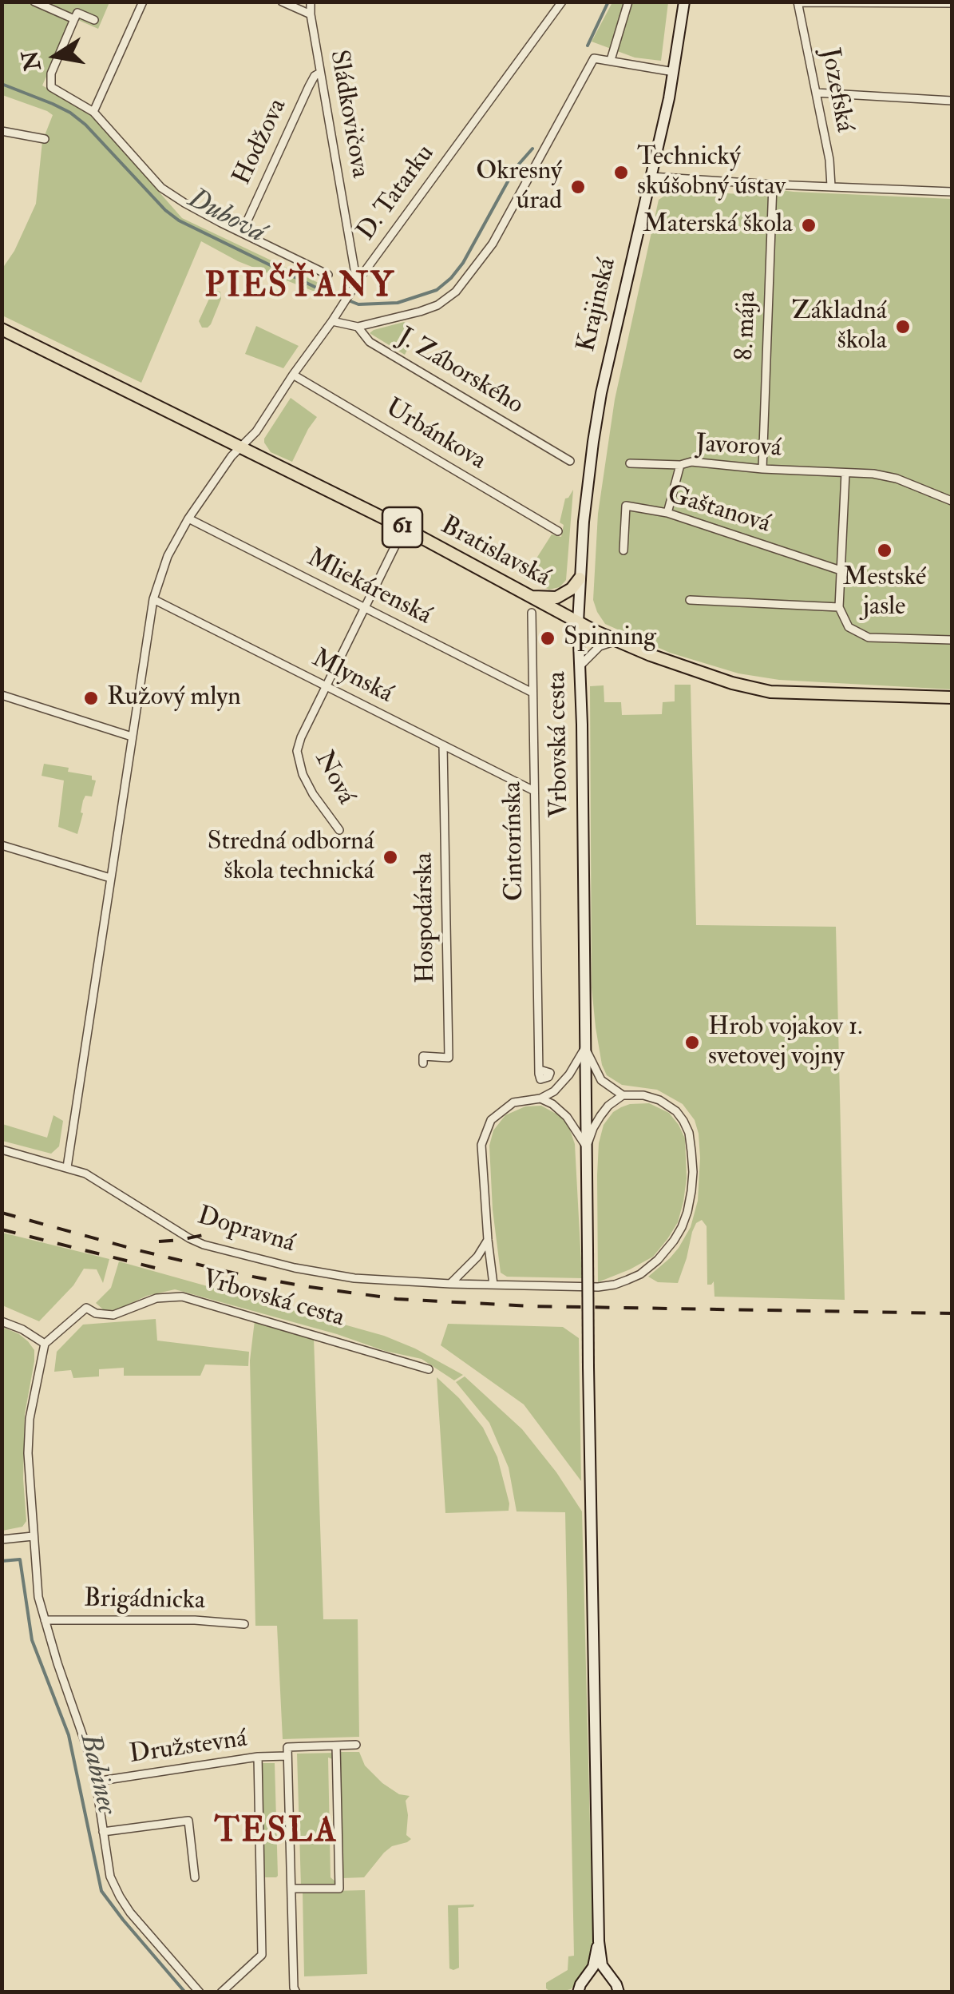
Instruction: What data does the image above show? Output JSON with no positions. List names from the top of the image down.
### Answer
{
  "streets": {
    "main road": [
      "Krajinská",
      "61",
      "Bratislavská",
      "Vrbovská cesta"
    ],
    "street": [
      "Jozefská",
      "Sládkovičova",
      "Hodžova",
      "D. Tatarku",
      "8. mája",
      "J. Záborského",
      "Urbánkova",
      "Javorová",
      "Gaštanová",
      "Mliekárenská",
      "Mlynská",
      "Nová",
      "Cintorínska",
      "Hospodárska",
      "Dopravná",
      "Brigádnicka",
      "Družstevná"
    ]
  },
  "crossings": [
    ["Sládkovičova", "Hodžova"],
    ["Sládkovičova", "D. Tatarku"],
    ["D. Tatarku", "Urbánkova"],
    ["D. Tatarku", "Bratislavská"],
    ["Krajinská", "Bratislavská"],
    ["Krajinská", "Vrbovská cesta"],
    ["8. mája", "Javorová"],
    ["Bratislavská", "Vrbovská cesta"],
    ["Bratislavská", "Nová"],
    ["Mliekárenská", "Nová"],
    ["Mliekárenská", "Cintorínska"],
    ["Mlynská", "Nová"],
    ["Mlynská", "Cintorínska"],
    ["Mlynská", "Hospodárska"]
  ],
  "districts": ["PIEŠŤANY", "TESLA"],
  "water": ["Dubová", "Babinec"],
  "places": [
    "Technický skúšobný ústav",
    "Okresný úrad",
    "Materská škola",
    "Základná škola",
    "Mestské jasle",
    "Spinning",
    "Ružový mlyn",
    "Stredná odborná škola technická",
    "Hrob vojakov 1. svetovej vojny"
  ],
  "north": "left"
}
